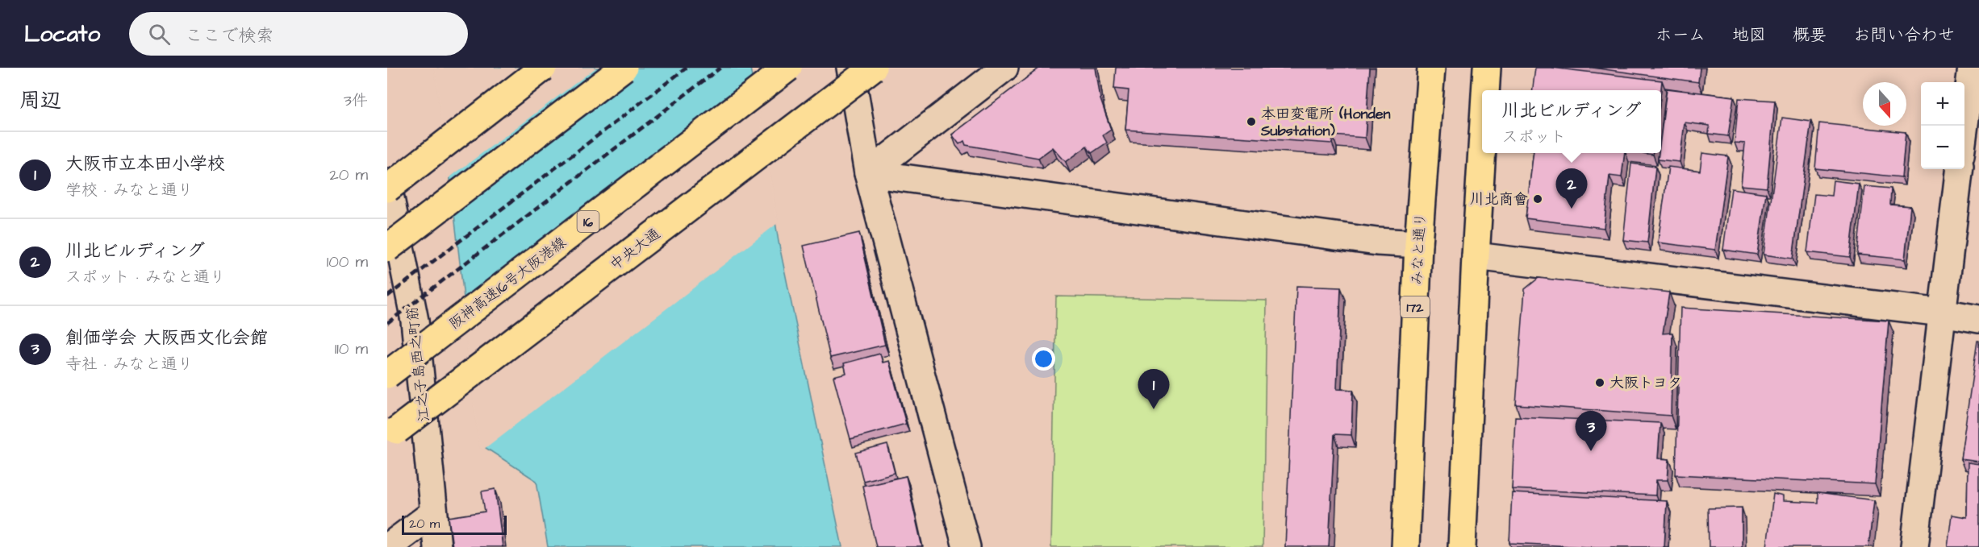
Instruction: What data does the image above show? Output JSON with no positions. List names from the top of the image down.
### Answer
{
  "streets": {
    "main road": [
      "16",
      "中央大通",
      "みなと通り",
      "阪神高速16号大阪港線",
      "172"
    ],
    "street": ["江之子島西之町筋"]
  },
  "places": ["本田変電所 (Honden Substation)", "川北商會", "大阪トヨタ"],
  "scale_bar": "20 m",
  "north": "bottom",
  "page": {
    "header": "Locato",
    "search": "ここで検索",
    "nav": [
      "ホーム",
      "地図",
      "概要",
      "お問い合わせ"
    ],
    "heading": ["周辺", "3件"],
    "map_buttons": ["+", "−"],
    "popup": ["川北ビルディング", "スポット"],
    "list": [
      {
        "mark": "1",
        "name": "大阪市立本田小学校",
        "note": "学校 · みなと通り",
        "value": "20 m"
      },
      {
        "mark": "2",
        "name": "川北ビルディング",
        "note": "スポット · みなと通り",
        "value": "100 m"
      },
      {
        "mark": "3",
        "name": "創価学会 大阪西文化会館",
        "note": "寺社 · みなと通り",
        "value": "110 m"
      }
    ],
    "pins": ["2", "1", "3"],
    "scale": "20 m"
  }
}
